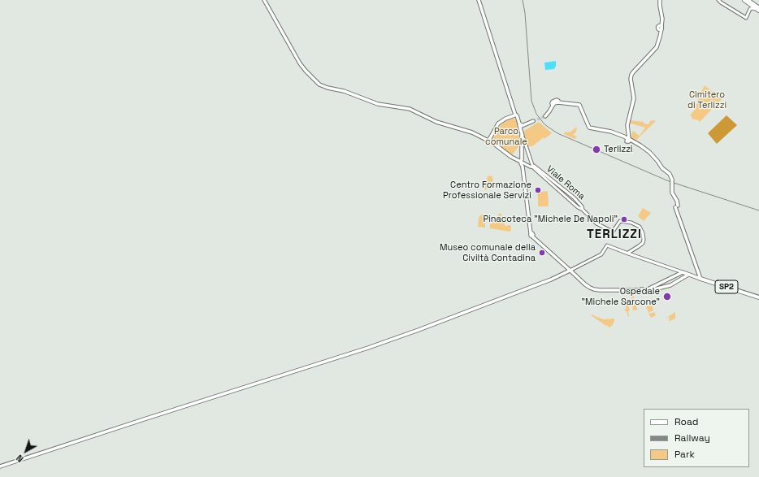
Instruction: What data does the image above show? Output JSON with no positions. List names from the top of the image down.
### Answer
{
  "streets": {
    "main road": ["SP2"],
    "street": ["Viale Roma"]
  },
  "districts": ["TERLIZZI"],
  "parks": ["Cimitero di Terlizzi", "Parco comunale"],
  "places": [
    "Terlizzi",
    "Centro Formazione Professionale Servizi",
    "Pinacoteca \"Michele De Napoli\"",
    "Museo comunale della Civiltà Contadina",
    "Ospedale \"Michele Sarcone\""
  ],
  "legend": ["Road", "Railway", "Park"],
  "north": "bottom left"
}
